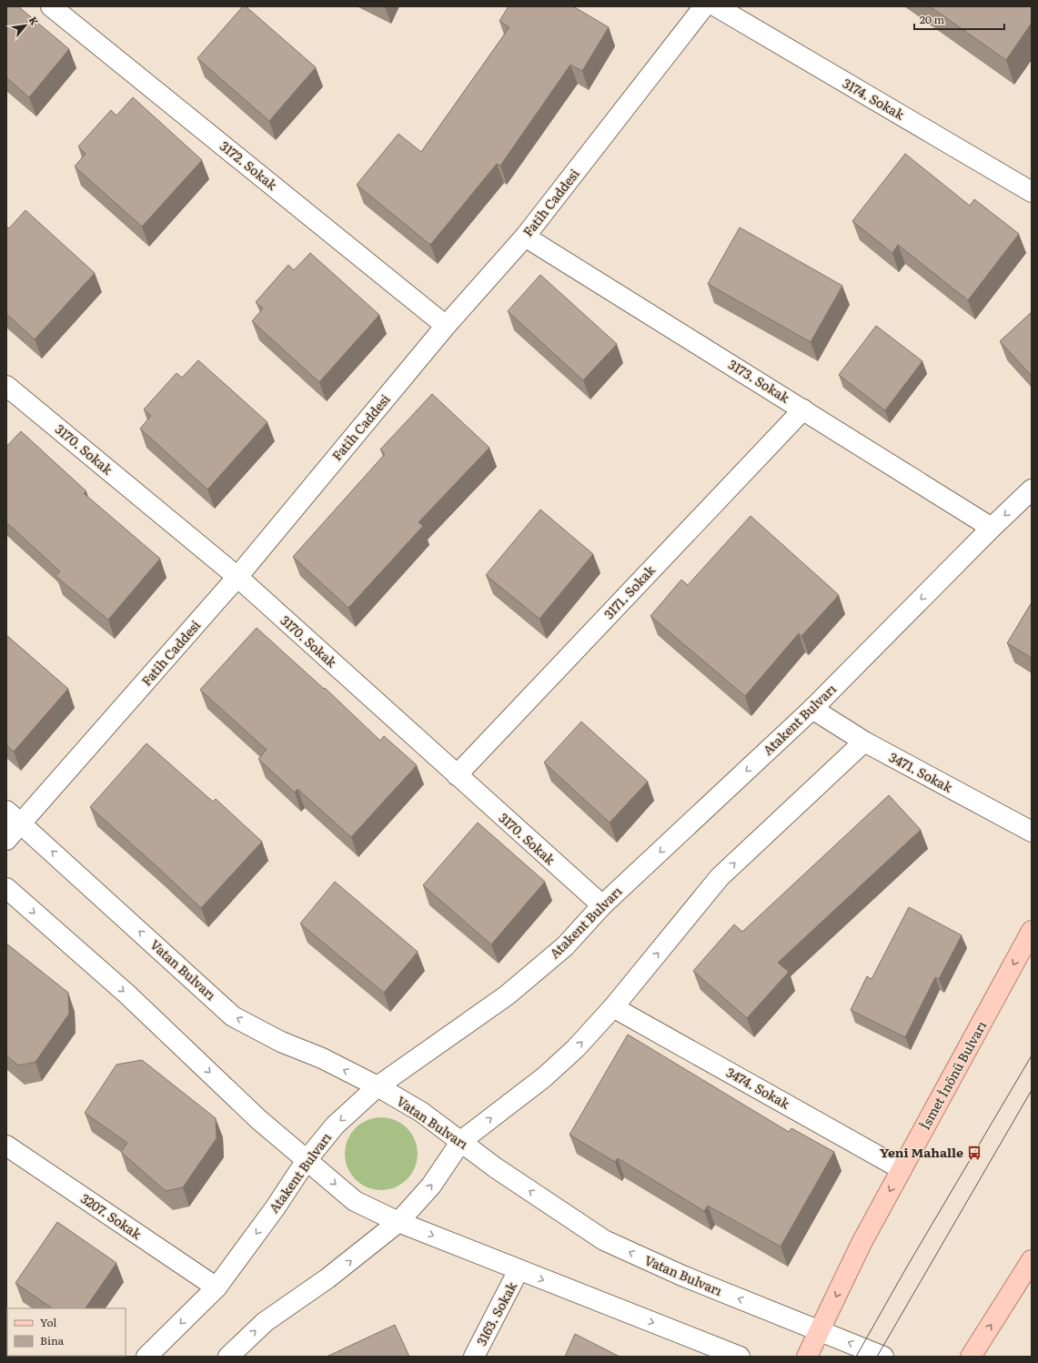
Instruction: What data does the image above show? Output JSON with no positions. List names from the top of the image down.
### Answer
{
  "streets": {
    "main road": ["İsmet İnönü Bulvarı"],
    "street": [
      "3174. Sokak",
      "3172. Sokak",
      "Fatih Caddesi",
      "3173. Sokak",
      "3170. Sokak",
      "3171. Sokak",
      "Atakent Bulvarı",
      "3471. Sokak",
      "Vatan Bulvarı",
      "3474. Sokak",
      "3207. Sokak",
      "3163. Sokak"
    ]
  },
  "crossings": [
    ["3172. Sokak", "Fatih Caddesi"],
    ["Fatih Caddesi", "3173. Sokak"],
    ["Fatih Caddesi", "3170. Sokak"],
    ["Fatih Caddesi", "Vatan Bulvarı"],
    ["3173. Sokak", "3171. Sokak"],
    ["3173. Sokak", "Atakent Bulvarı"],
    ["3170. Sokak", "3171. Sokak"],
    ["3170. Sokak", "Atakent Bulvarı"],
    ["Atakent Bulvarı", "3471. Sokak"],
    ["Atakent Bulvarı", "Vatan Bulvarı"],
    ["Atakent Bulvarı", "3207. Sokak"],
    ["Vatan Bulvarı", "İsmet İnönü Bulvarı"],
    ["İsmet İnönü Bulvarı", "3474. Sokak"]
  ],
  "one_way": ["İsmet İnönü Bulvarı"],
  "places": {
    "bus stop": ["Yeni Mahalle"]
  },
  "legend": ["Yol", "Bina"],
  "scale_bar": "20 m",
  "north": "top right"
}
